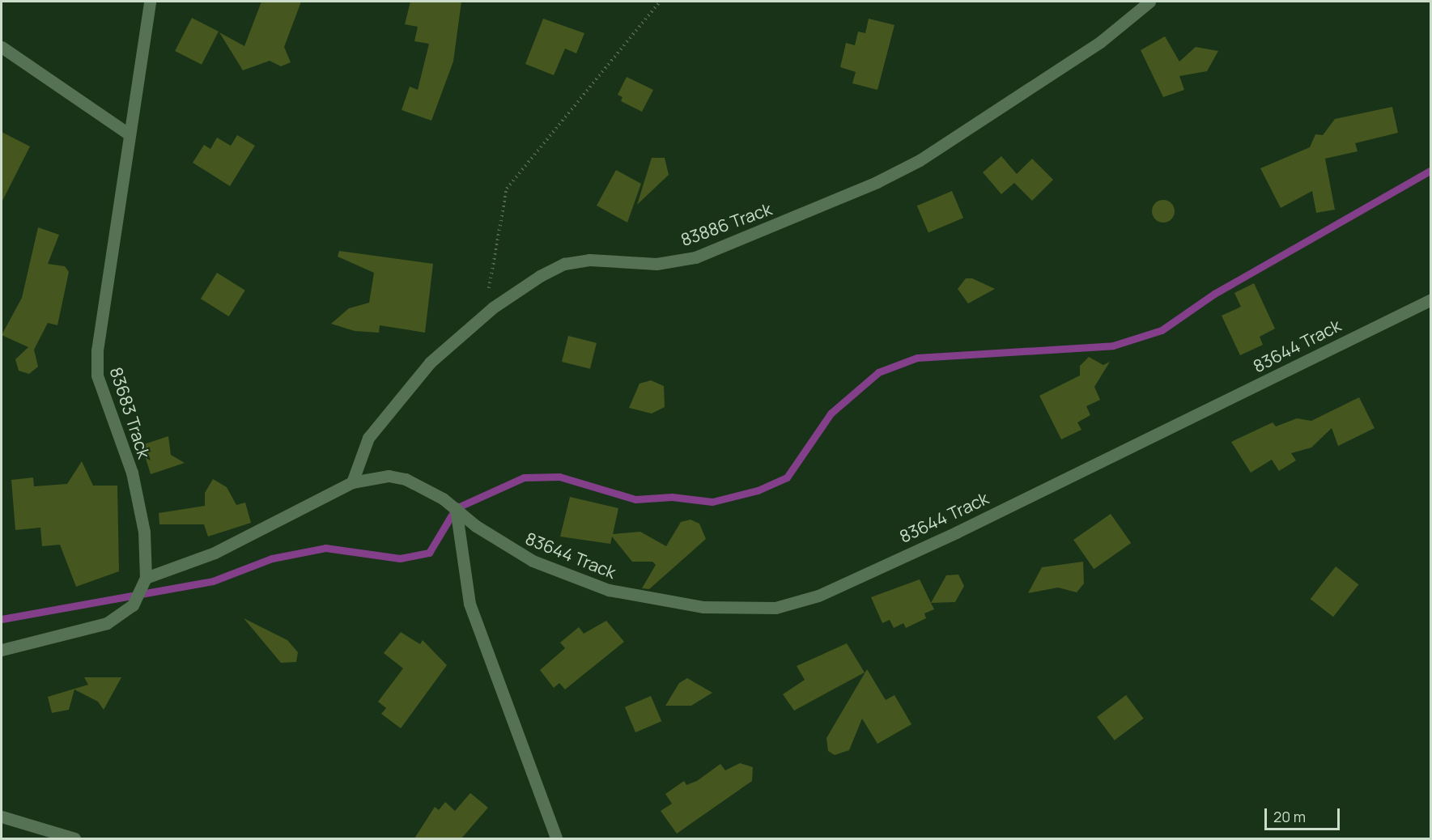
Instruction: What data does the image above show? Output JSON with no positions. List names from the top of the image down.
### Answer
{
  "streets": {
    "street": ["83886 Track", "83644 Track", "83683 Track"]
  },
  "crossings": [
    ["83886 Track", "83644 Track"],
    ["83644 Track", "83683 Track"]
  ],
  "scale_bar": "20 m"
}
